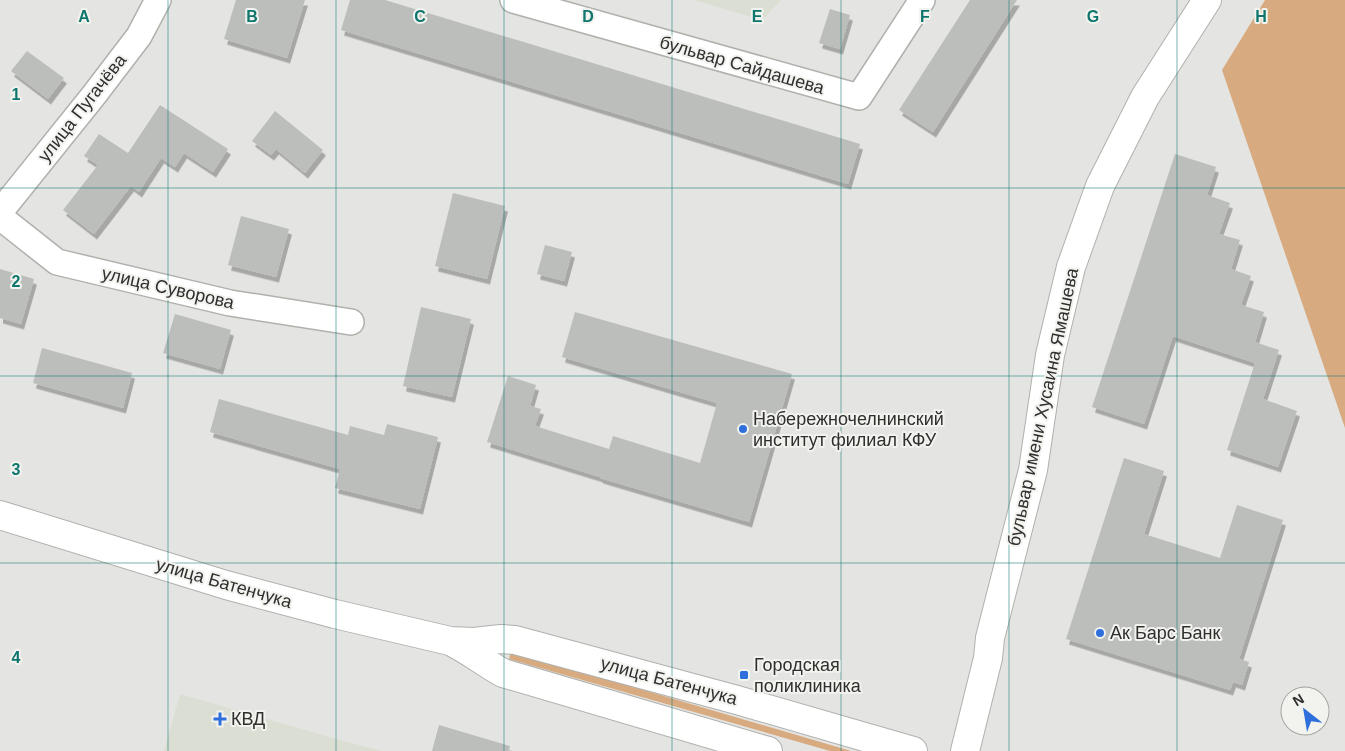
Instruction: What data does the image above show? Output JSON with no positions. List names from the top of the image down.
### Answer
{
  "streets": {
    "main road": ["бульвар имени Хусаина Ямашева", "улица Батенчука"],
    "street": ["бульвар Сайдашева", "улица Пугачёва", "улица Суворова"]
  },
  "places": {
    "other": ["Набережночелнинский институт филиал КФУ", "Ак Барс Банк"],
    "transit": ["Городская поликлиника"],
    "health": ["КВД"]
  },
  "north": "top left",
  "grid": {
    "columns": [
      "A",
      "B",
      "C",
      "D",
      "E",
      "F",
      "G",
      "H"
    ],
    "rows": [
      "1",
      "2",
      "3",
      "4"
    ]
  }
}
